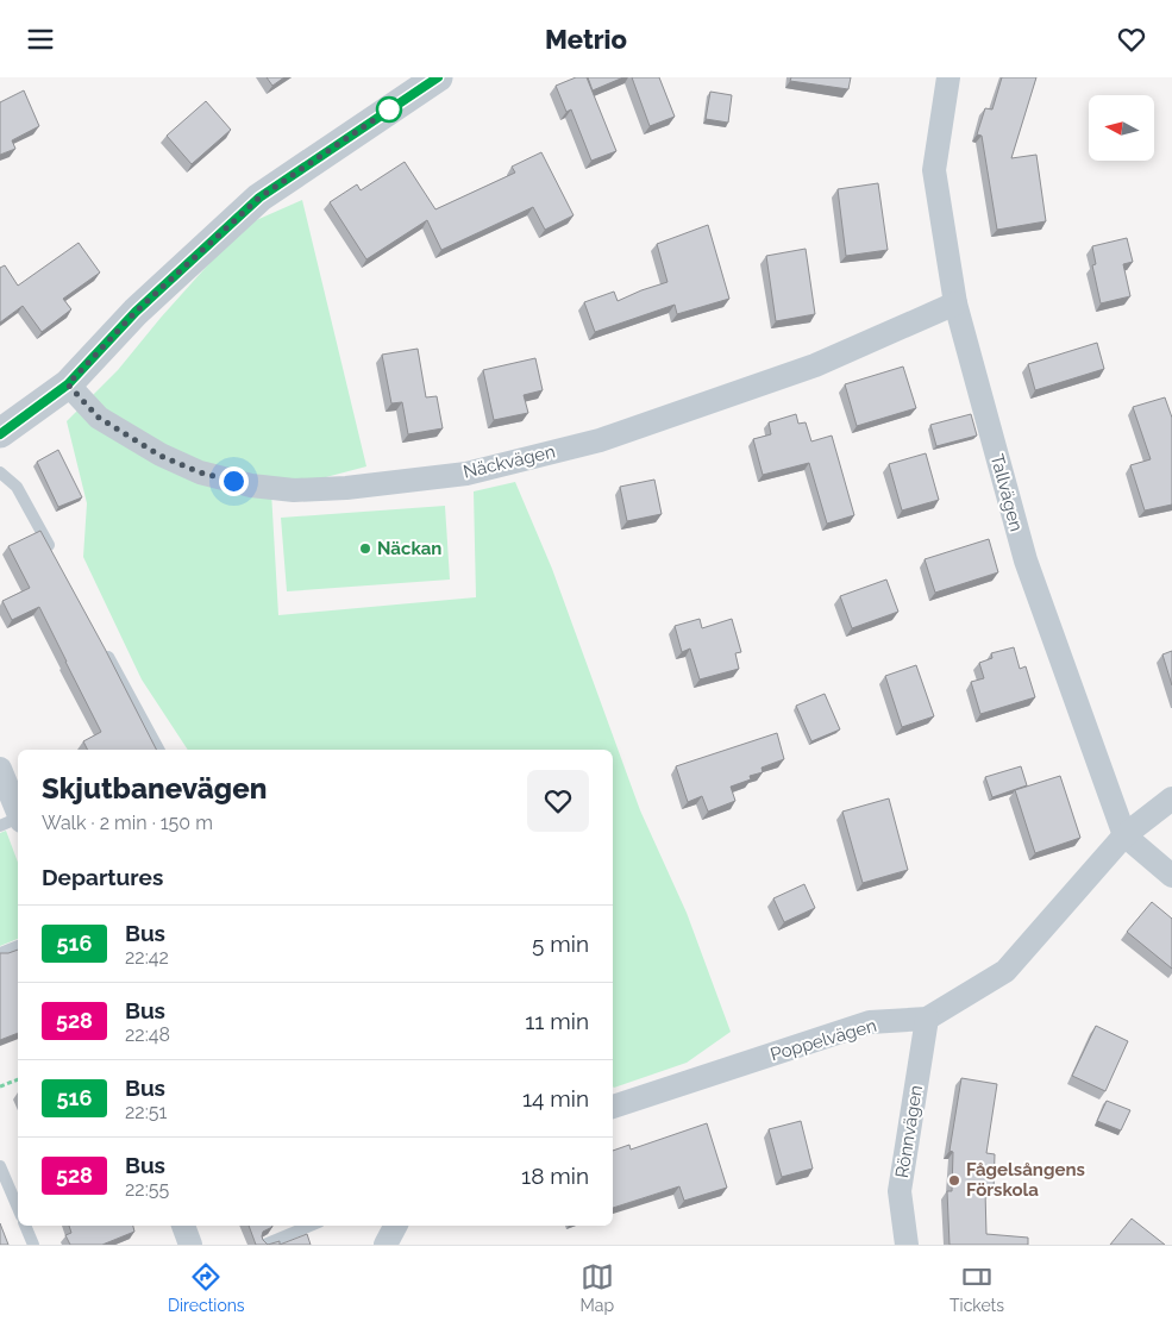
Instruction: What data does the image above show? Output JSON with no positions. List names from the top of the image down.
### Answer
{
  "streets": {
    "street": [
      "Näckvägen",
      "Tallvägen",
      "Poppelvägen",
      "Rönnvägen"
    ]
  },
  "crossings": [
    ["Näckvägen", "Tallvägen"],
    ["Tallvägen", "Poppelvägen"],
    ["Poppelvägen", "Rönnvägen"]
  ],
  "places": ["Näckan", "Fågelsångens Förskola"],
  "lines": ["bus line 516"],
  "north": "left",
  "page": {
    "header": "Metrio",
    "heading": [
      ["Skjutbanevägen", "Walk · 2 min · 150 m"],
      "Departures"
    ],
    "list": [
      {
        "mark": "516",
        "name": "Bus",
        "note": "22:42",
        "value": "5 min"
      },
      {
        "mark": "528",
        "name": "Bus",
        "note": "22:48",
        "value": "11 min"
      },
      {
        "mark": "516",
        "name": "Bus",
        "note": "22:51",
        "value": "14 min"
      },
      {
        "mark": "528",
        "name": "Bus",
        "note": "22:55",
        "value": "18 min"
      }
    ],
    "tabs": ["Directions", "Map", "Tickets"]
  }
}
